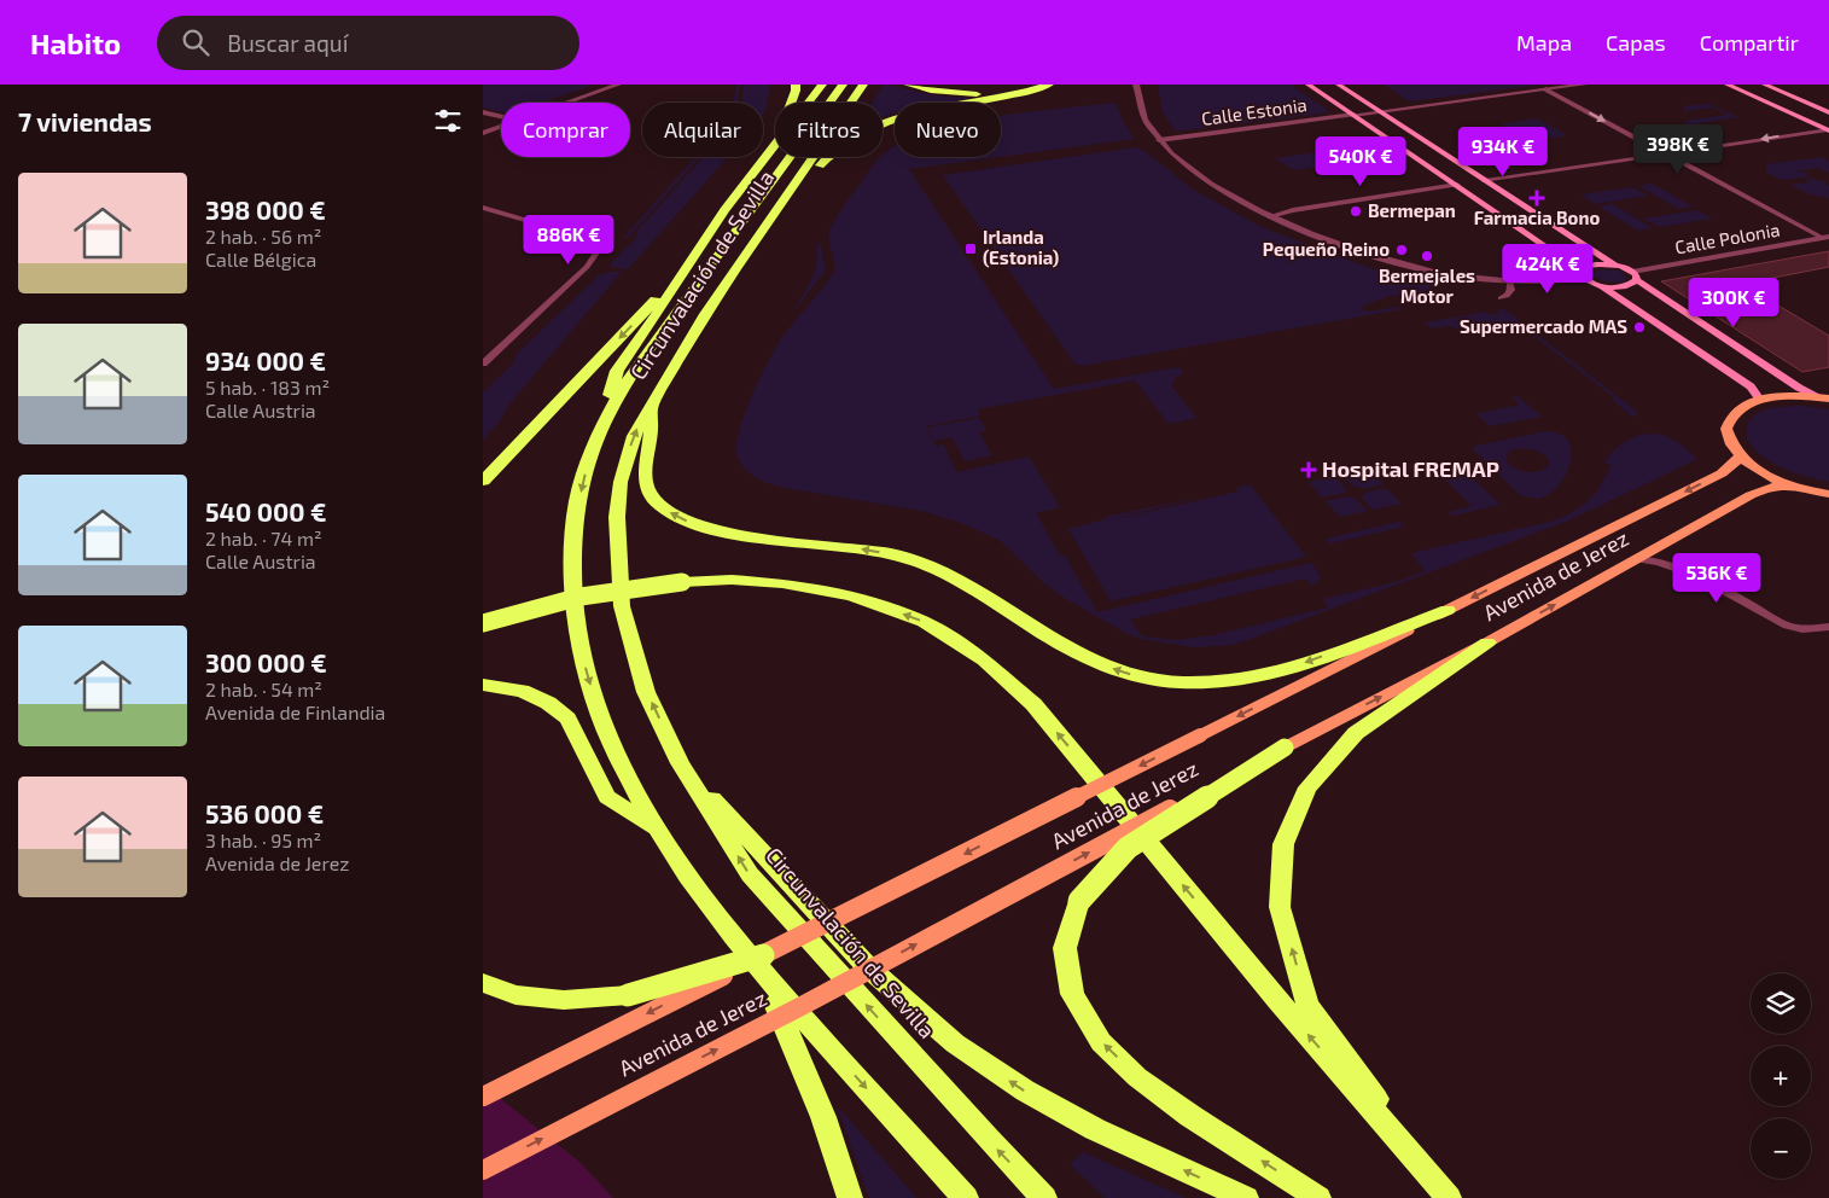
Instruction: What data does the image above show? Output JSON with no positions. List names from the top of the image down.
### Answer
{
  "streets": {
    "highway": ["Circunvalación de Sevilla"],
    "main road": ["Avenida de Jerez"],
    "street": ["Calle Estonia", "Calle Polonia"]
  },
  "crossings": [
    ["Circunvalación de Sevilla", "Avenida de Jerez"]
  ],
  "places": {
    "health": ["Farmacia Bono", "Hospital FREMAP"],
    "other": [
      "Bermepan",
      "Pequeño Reino",
      "Bermejales Motor",
      "Supermercado MAS"
    ],
    "transit": ["Irlanda (Estonia)"]
  },
  "page": {
    "header": "Habito",
    "search": "Buscar aquí",
    "nav": ["Mapa", "Capas", "Compartir"],
    "heading": "7 viviendas",
    "chip": [
      "Comprar",
      "Alquilar",
      "Filtros",
      "Nuevo"
    ],
    "price": [
      "398K €",
      "934K €",
      "540K €",
      "886K €",
      "424K €",
      "300K €",
      "536K €"
    ],
    "list": [
      {
        "name": "398 000 €",
        "note": "2 hab. · 56 m² · Calle Bélgica"
      },
      {
        "name": "934 000 €",
        "note": "5 hab. · 183 m² · Calle Austria"
      },
      {
        "name": "540 000 €",
        "note": "2 hab. · 74 m² · Calle Austria"
      },
      {
        "name": "300 000 €",
        "note": "2 hab. · 54 m² · Avenida de Finlandia"
      },
      {
        "name": "536 000 €",
        "note": "3 hab. · 95 m² · Avenida de Jerez"
      }
    ],
    "map_buttons": ["+", "−"]
  }
}
